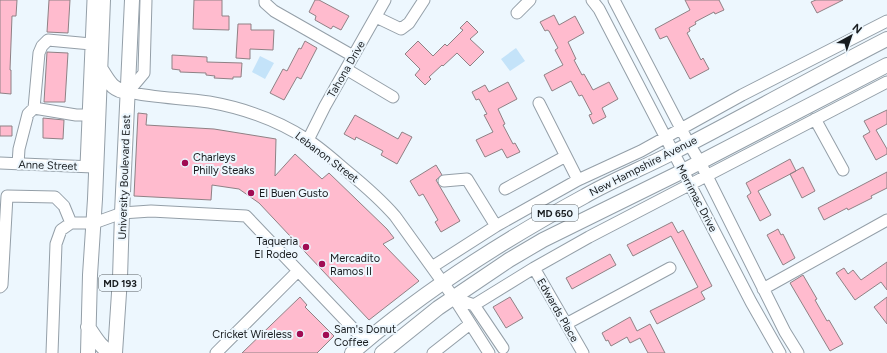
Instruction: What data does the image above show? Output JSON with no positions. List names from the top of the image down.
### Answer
{
  "streets": {
    "main road": [
      "New Hampshire Avenue",
      "University Boulevard East",
      "MD 650",
      "MD 193"
    ],
    "street": [
      "Tahona Drive",
      "Lebanon Street",
      "Anne Street",
      "Merrimac Drive",
      "Edwards Place"
    ]
  },
  "crossings": [
    ["Tahona Drive", "Lebanon Street"],
    ["Lebanon Street", "New Hampshire Avenue"],
    ["Lebanon Street", "University Boulevard East"],
    ["Anne Street", "MD 193"],
    ["New Hampshire Avenue", "Merrimac Drive"]
  ],
  "places": [
    "Charleys Philly Steaks",
    "El Buen Gusto",
    "Taqueria El Rodeo",
    "Mercadito Ramos II",
    "Cricket Wireless",
    "Sam's Donut Coffee"
  ],
  "north": "top right"
}
